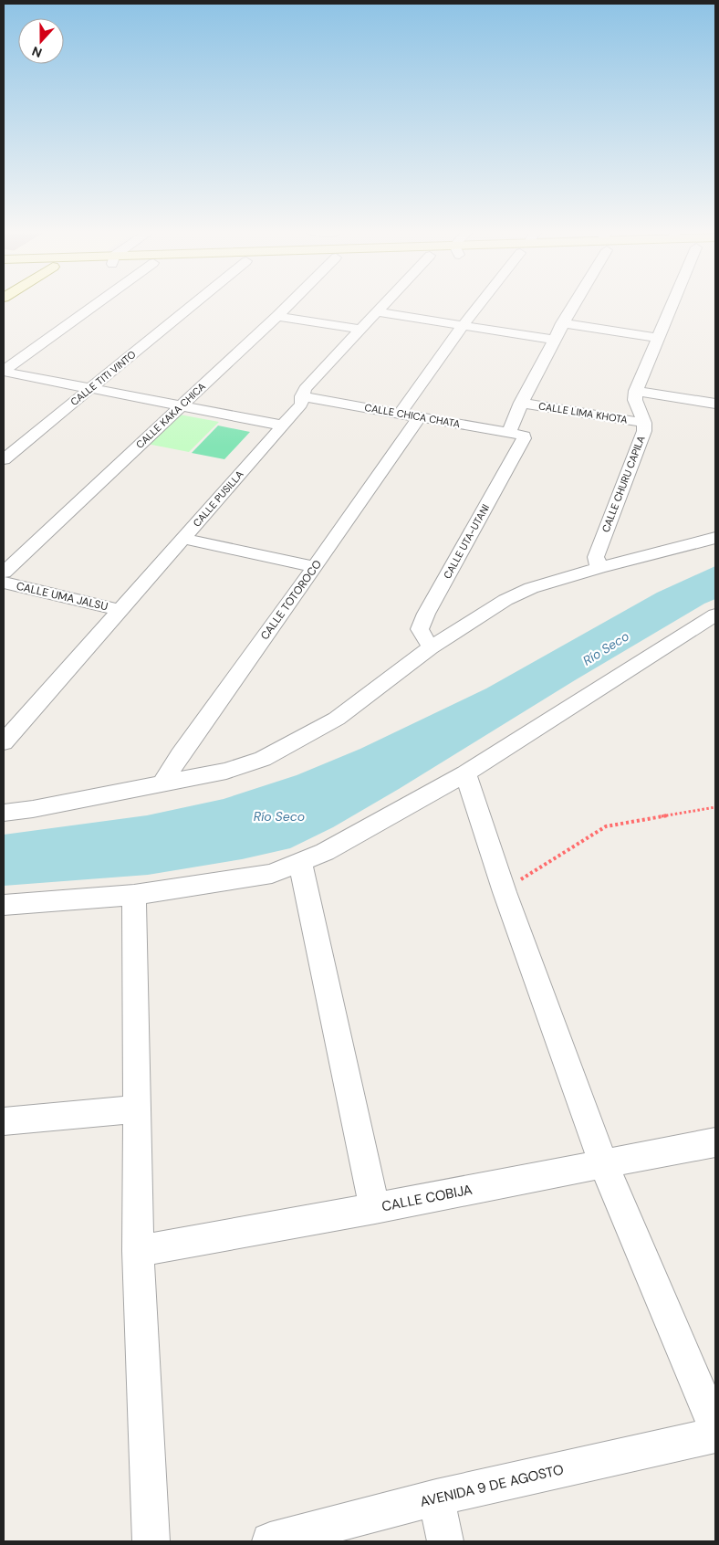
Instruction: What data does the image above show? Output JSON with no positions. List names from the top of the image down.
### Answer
{
  "streets": {
    "street": [
      "CALLE TITI VINTO",
      "CALLE LIMA KHOTA",
      "CALLE KAKA CHICA",
      "CALLE CHICA CHATA",
      "CALLE CHURU CAPILA",
      "CALLE PUSILLA",
      "CALLE UTA-UTANI",
      "CALLE UMA JALSU",
      "CALLE TOTOROCO",
      "CALLE COBIJA",
      "AVENIDA 9 DE AGOSTO"
    ]
  },
  "crossings": [
    ["CALLE LIMA KHOTA", "CALLE CHURU CAPILA"],
    ["CALLE LIMA KHOTA", "CALLE UTA-UTANI"],
    ["CALLE CHICA CHATA", "CALLE PUSILLA"],
    ["CALLE CHICA CHATA", "CALLE UTA-UTANI"],
    ["CALLE CHICA CHATA", "CALLE TOTOROCO"],
    ["CALLE PUSILLA", "CALLE UMA JALSU"]
  ],
  "water": ["Río Seco"],
  "north": "bottom"
}
